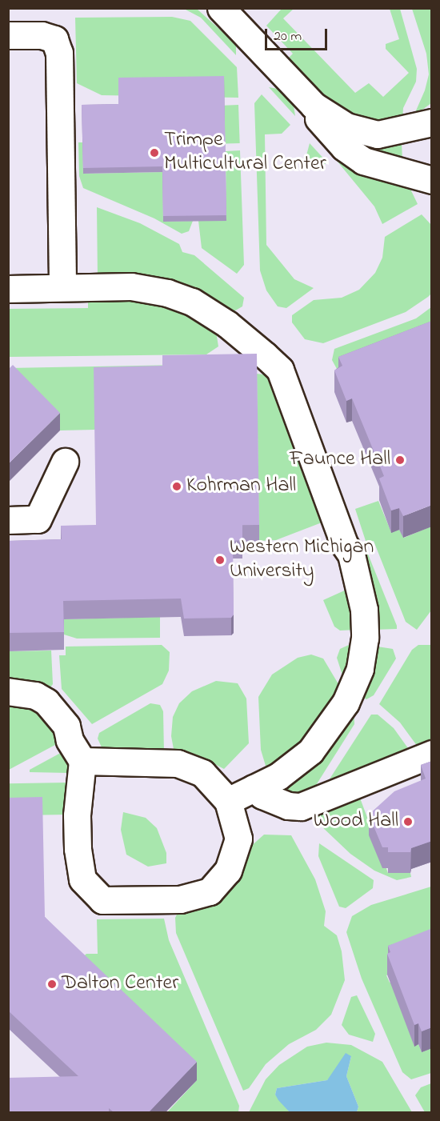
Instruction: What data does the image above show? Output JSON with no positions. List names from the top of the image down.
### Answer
{
  "places": [
    "Trimpe Multicultural Center",
    "Faunce Hall",
    "Kohrman Hall",
    "Western Michigan University",
    "Wood Hall",
    "Dalton Center"
  ],
  "scale_bar": "20 m"
}
